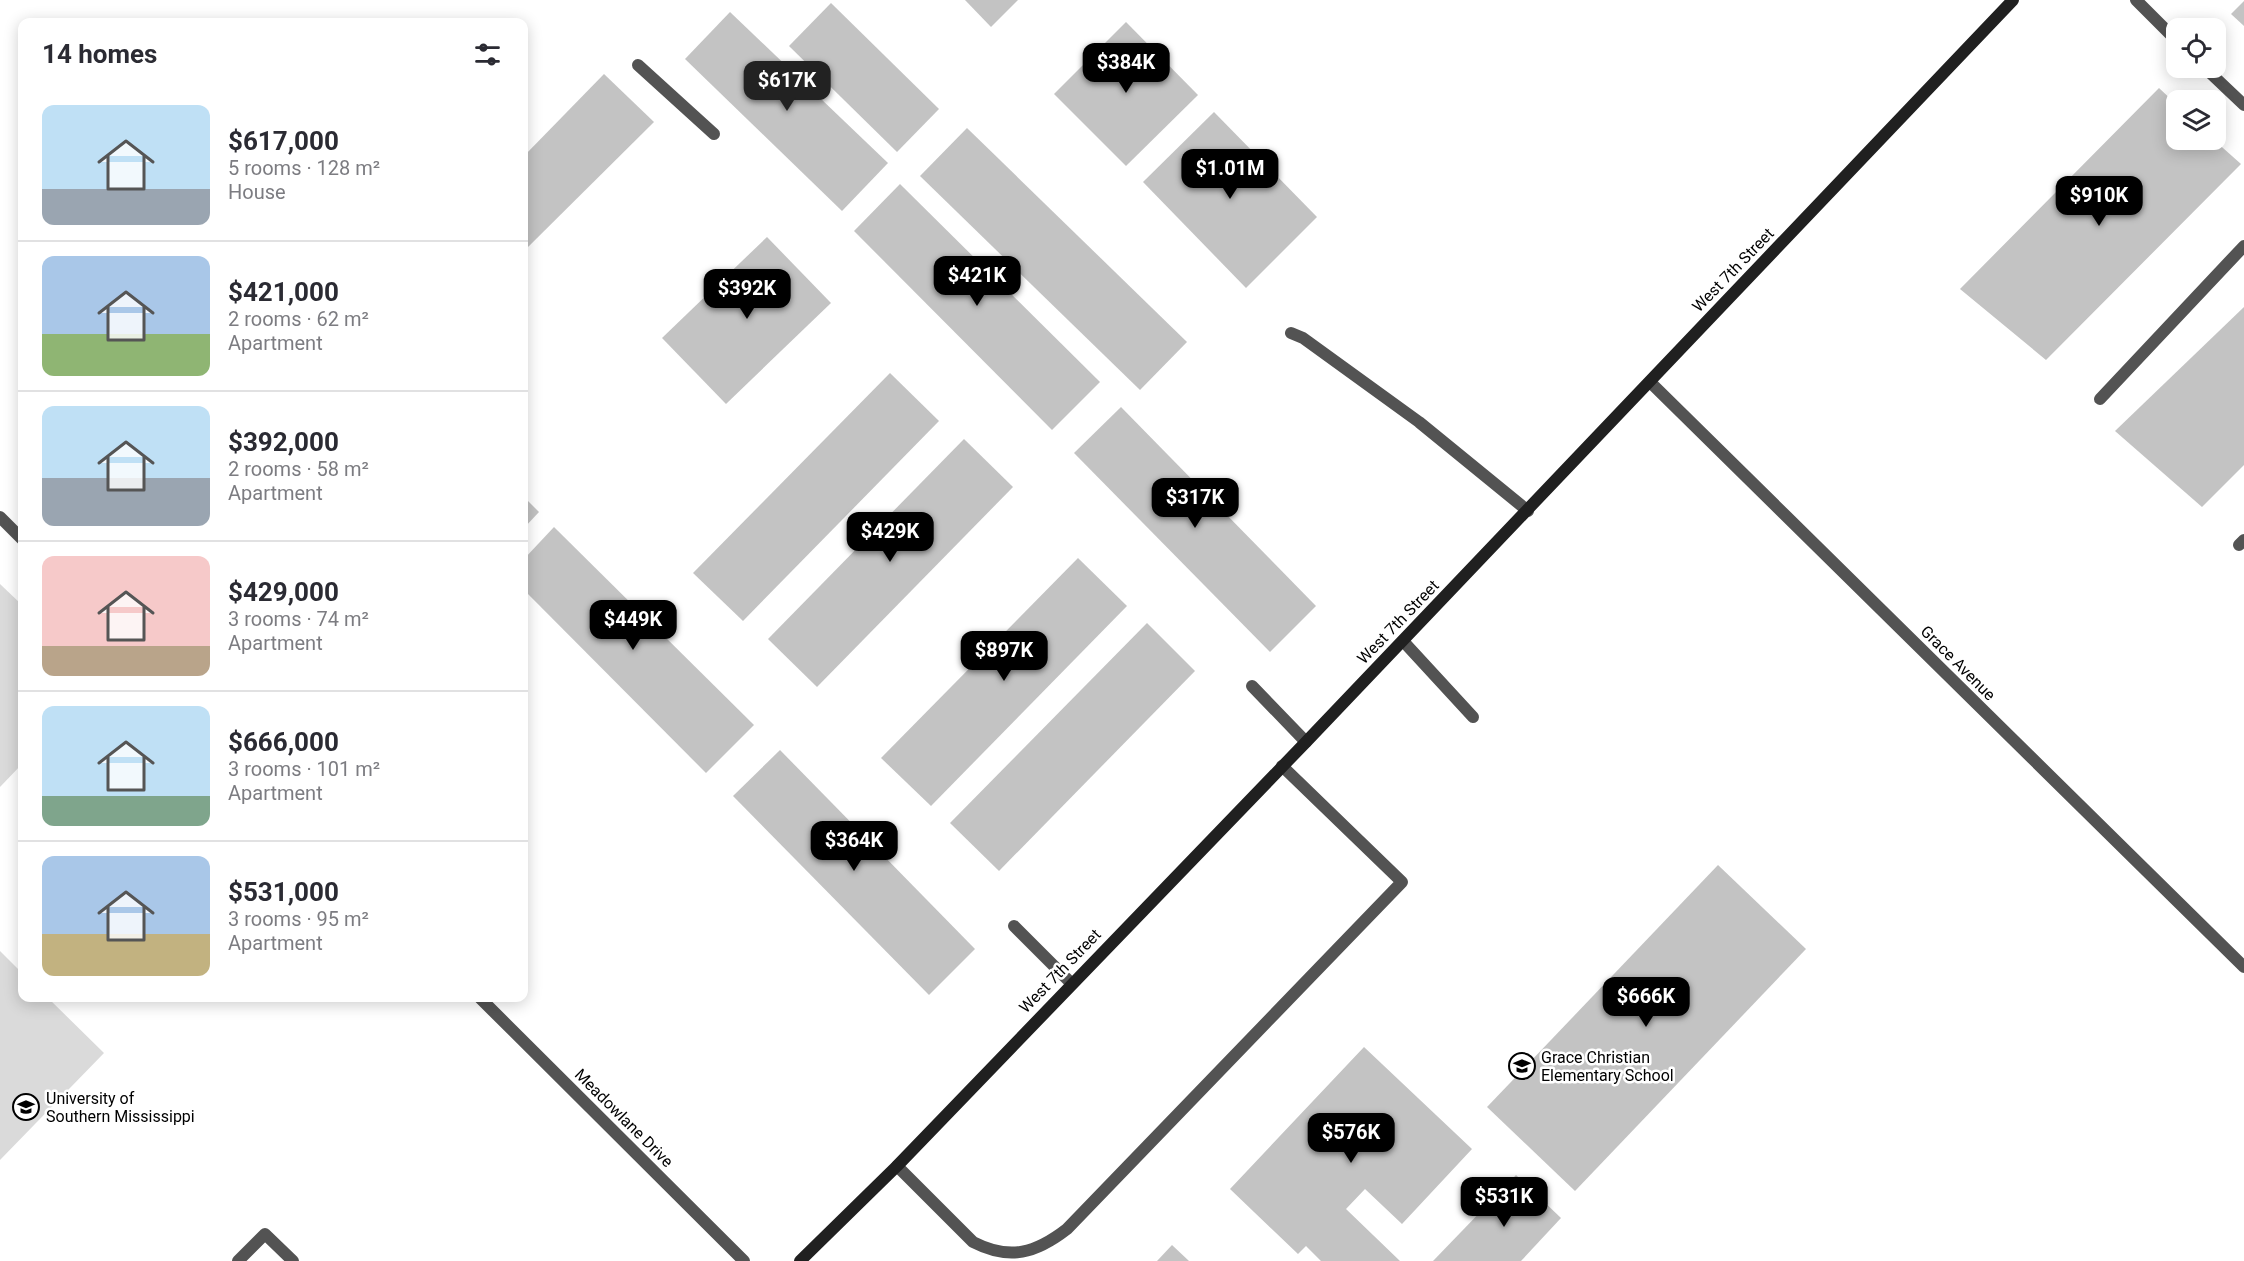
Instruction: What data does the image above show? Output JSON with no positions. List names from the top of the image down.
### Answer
{
  "streets": {
    "main road": ["West 7th Street"],
    "street": ["Grace Avenue", "Meadowlane Drive"]
  },
  "crossings": [
    ["West 7th Street", "Grace Avenue"]
  ],
  "places": {
    "school or university": ["Grace Christian Elementary School", "University of Southern Mississippi"]
  },
  "page": {
    "heading": "14 homes",
    "price": [
      "$384K",
      "$617K",
      "$1.01M",
      "$910K",
      "$421K",
      "$392K",
      "$317K",
      "$429K",
      "$449K",
      "$897K",
      "$364K",
      "$666K",
      "$576K",
      "$531K"
    ],
    "list": [
      {
        "name": "$617,000",
        "note": "5 rooms · 128 m² · House"
      },
      {
        "name": "$421,000",
        "note": "2 rooms · 62 m² · Apartment"
      },
      {
        "name": "$392,000",
        "note": "2 rooms · 58 m² · Apartment"
      },
      {
        "name": "$429,000",
        "note": "3 rooms · 74 m² · Apartment"
      },
      {
        "name": "$666,000",
        "note": "3 rooms · 101 m² · Apartment"
      },
      {
        "name": "$531,000",
        "note": "3 rooms · 95 m² · Apartment"
      }
    ]
  }
}
